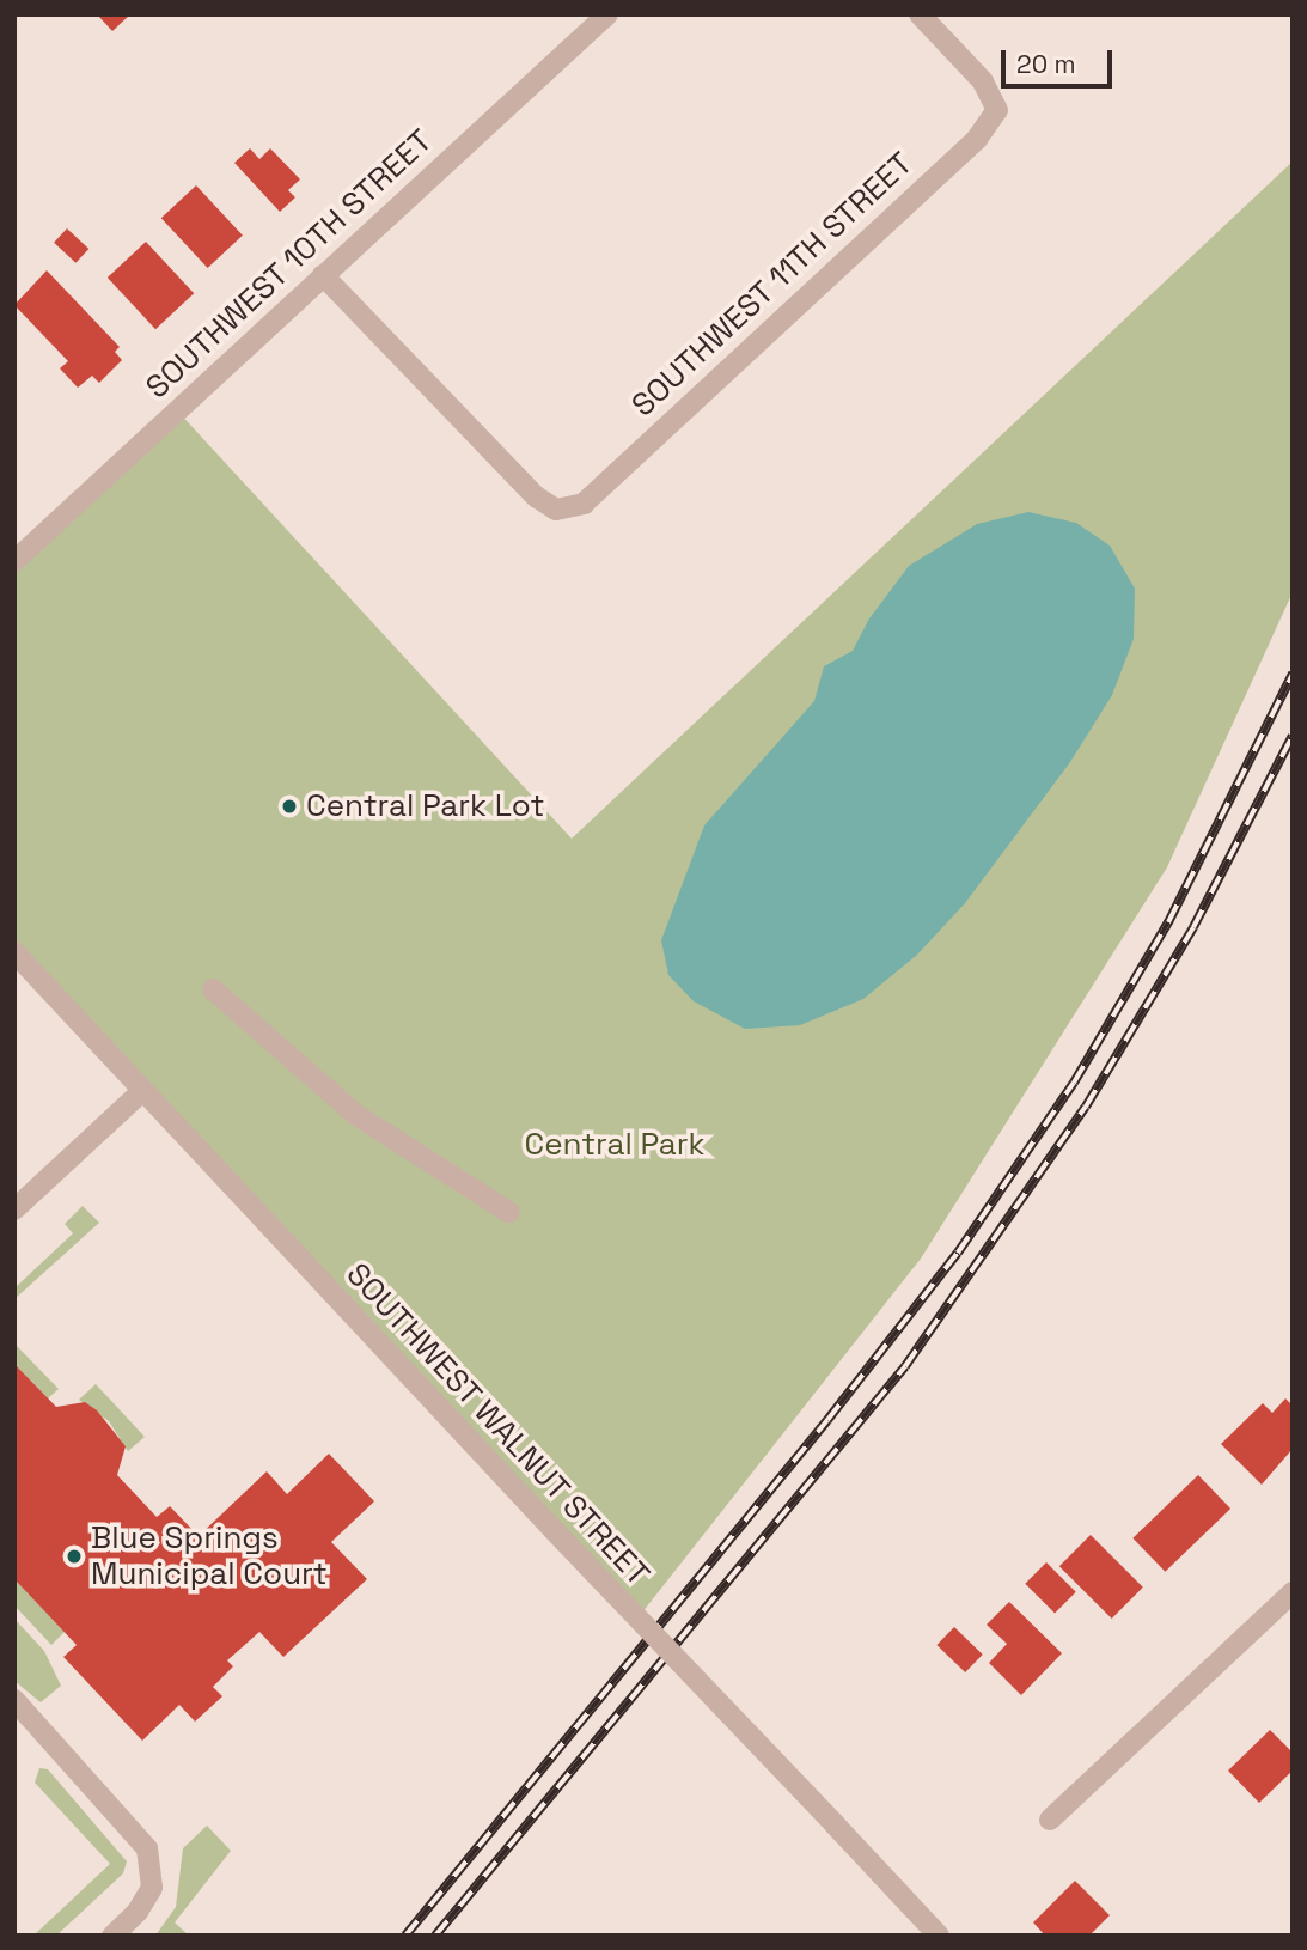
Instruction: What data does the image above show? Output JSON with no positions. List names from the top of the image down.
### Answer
{
  "streets": {
    "street": ["SOUTHWEST 10TH STREET", "SOUTHWEST 11TH STREET", "SOUTHWEST WALNUT STREET"]
  },
  "crossings": [
    ["SOUTHWEST 10TH STREET", "SOUTHWEST 11TH STREET"]
  ],
  "parks": ["Central Park"],
  "places": ["Central Park Lot", "Blue Springs Municipal Court"],
  "scale_bar": "20 m"
}
